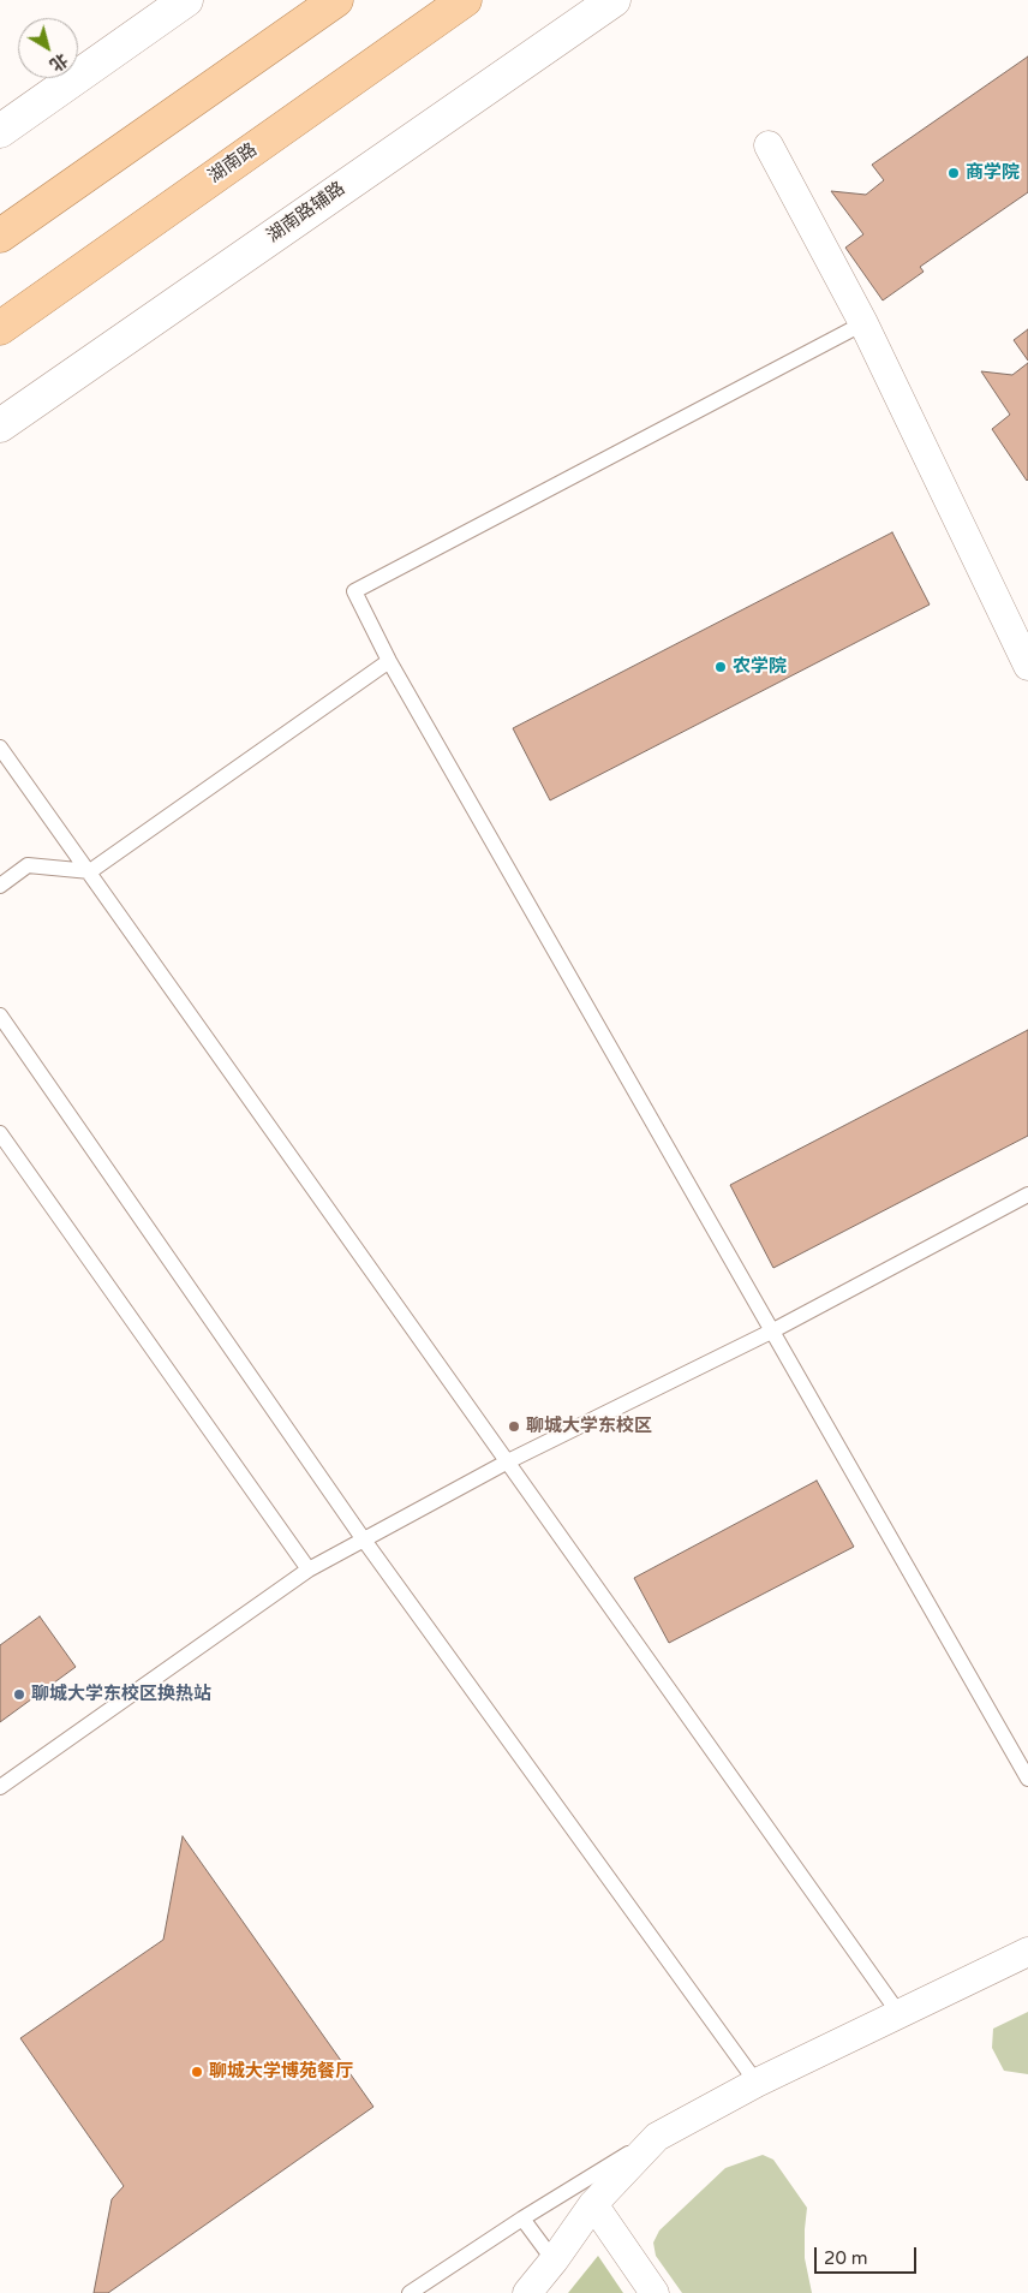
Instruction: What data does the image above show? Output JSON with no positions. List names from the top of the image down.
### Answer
{
  "streets": {
    "main road": ["湖南路"],
    "street": ["湖南路辅路"]
  },
  "places": [
    "商学院",
    "农学院",
    "聊城大学东校区",
    "聊城大学东校区换热站",
    "聊城大学博苑餐厅"
  ],
  "scale_bar": "20 m",
  "north": "bottom right"
}
